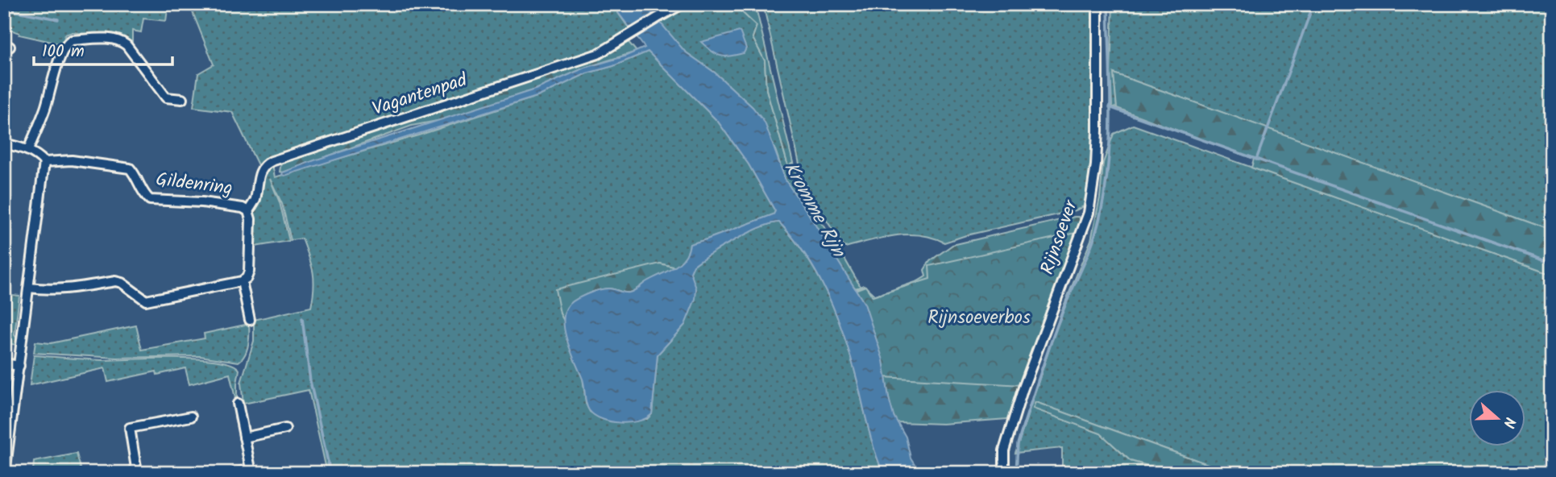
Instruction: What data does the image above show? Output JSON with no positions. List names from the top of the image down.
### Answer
{
  "streets": {
    "street": ["Vagantenpad", "Gildenring", "Rijnsoever"]
  },
  "crossings": [
    ["Vagantenpad", "Gildenring"]
  ],
  "water": ["Kromme Rijn"],
  "parks": ["Rijnsoeverbos"],
  "scale_bar": "100 m",
  "north": "right"
}
